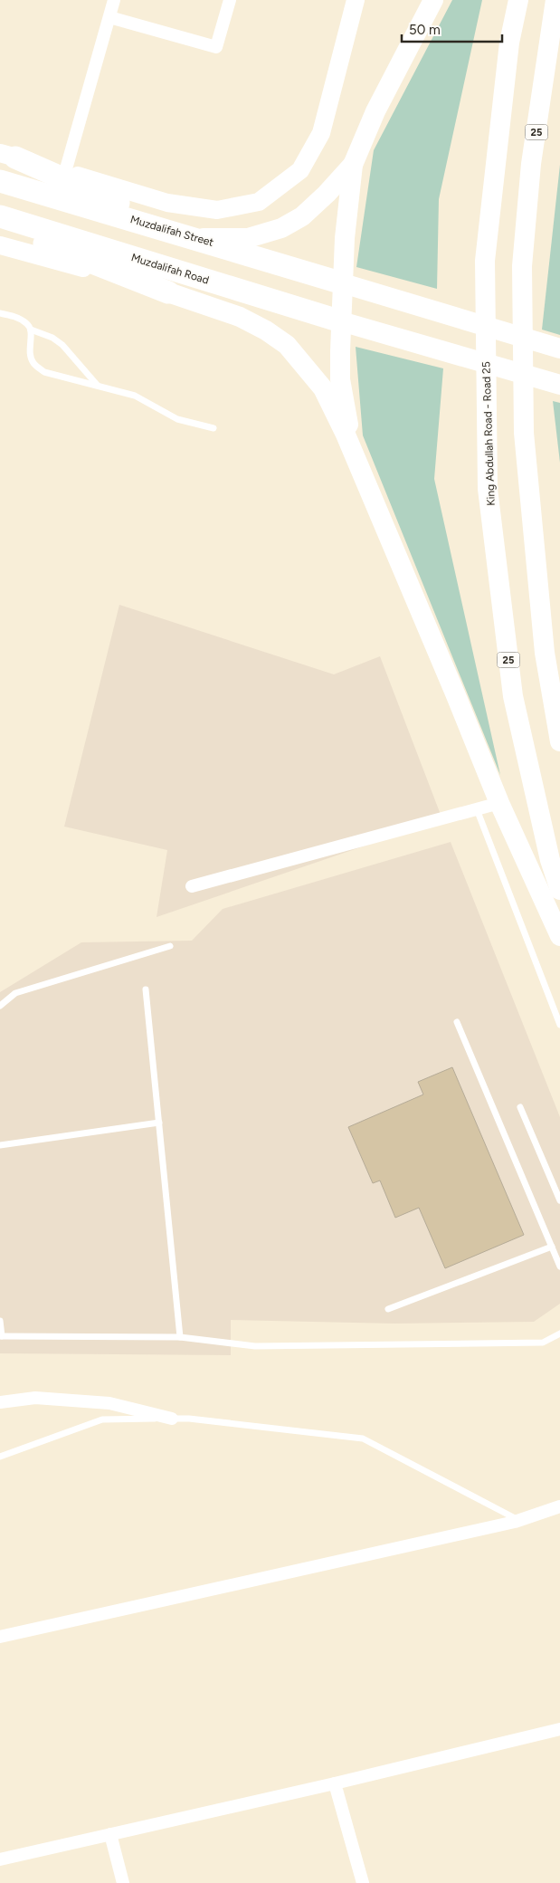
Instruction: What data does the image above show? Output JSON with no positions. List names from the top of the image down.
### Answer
{
  "streets": {
    "highway": ["Muzdalifah Street", "Muzdalifah Road"],
    "main road": ["25", "King Abdullah Road - Road 25"]
  },
  "scale_bar": "50 m"
}
